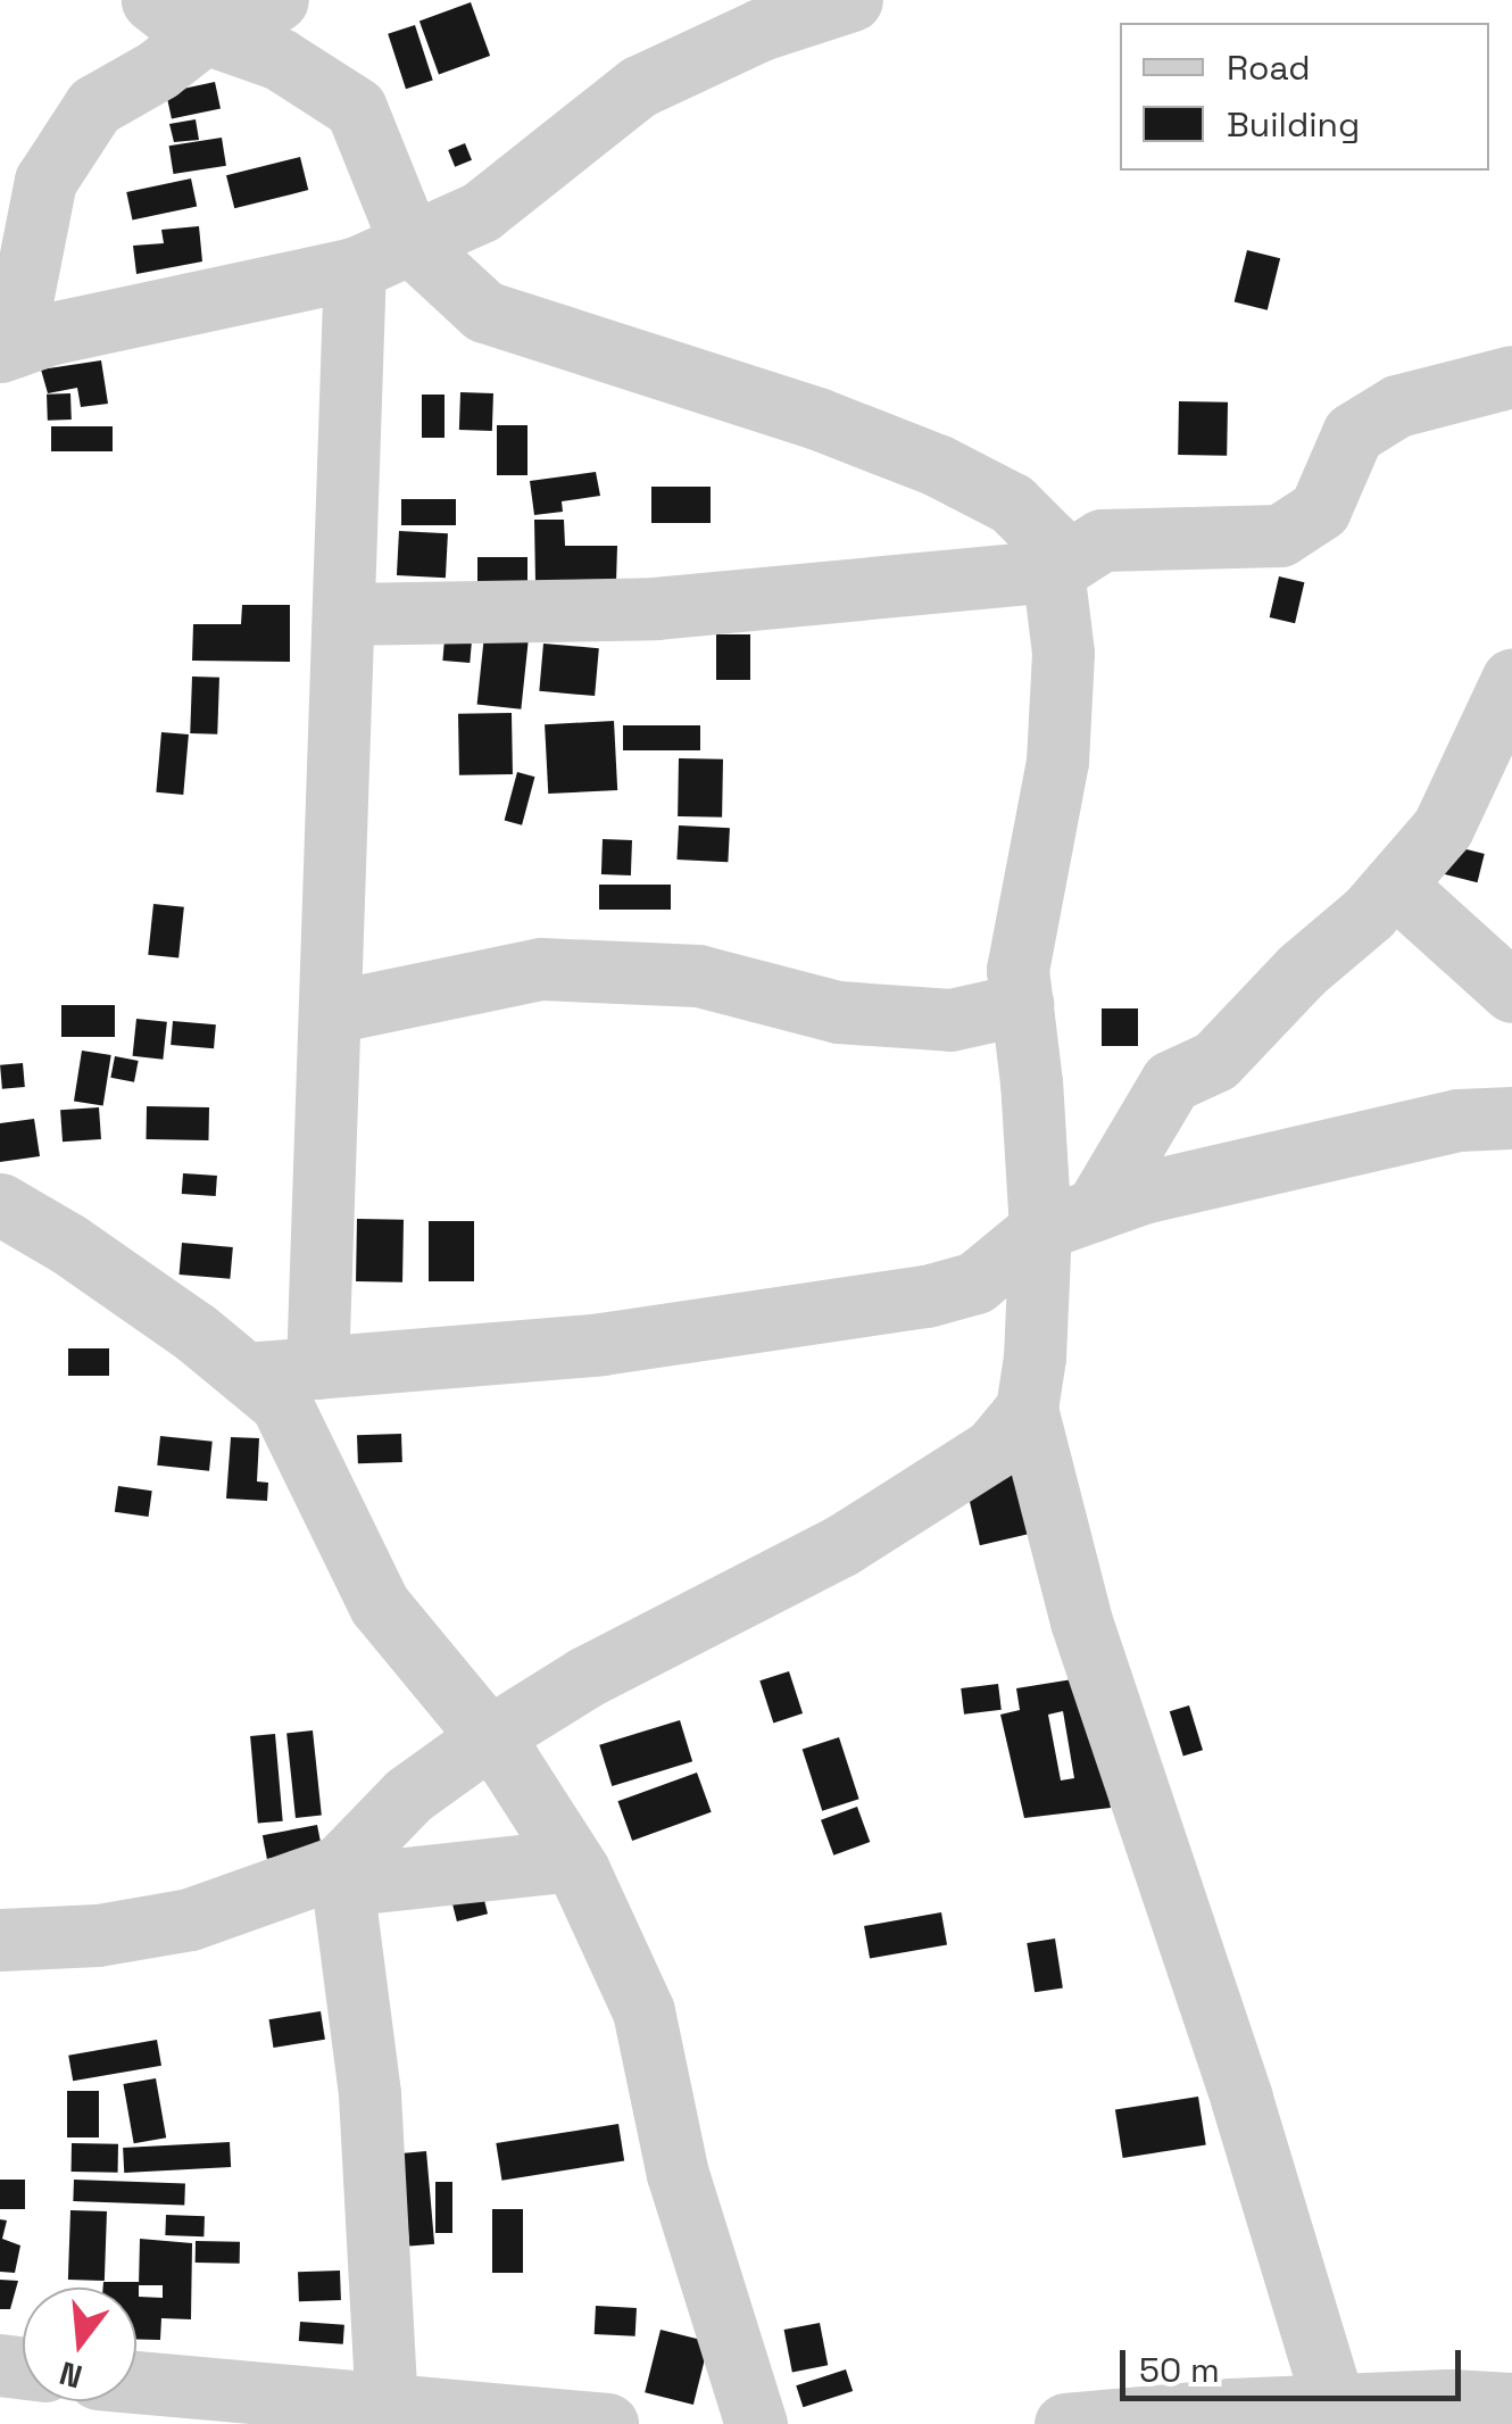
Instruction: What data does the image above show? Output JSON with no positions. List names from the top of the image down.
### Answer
{
  "legend": ["Road", "Building"],
  "scale_bar": "50 m",
  "north": "bottom"
}
